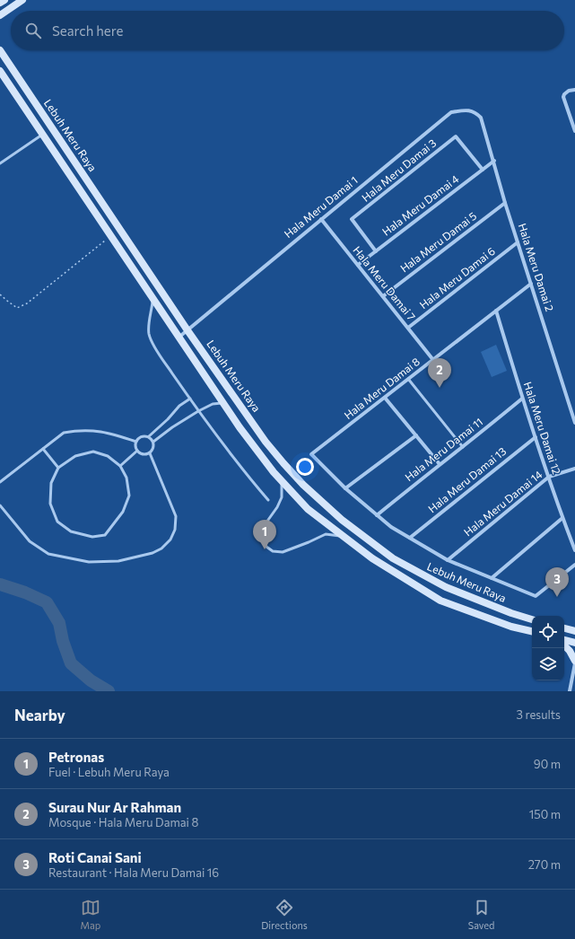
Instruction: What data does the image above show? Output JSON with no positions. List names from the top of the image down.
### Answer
{
  "streets": {
    "main road": ["Lebuh Meru Raya"],
    "street": [
      "Hala Meru Damai 3",
      "Hala Meru Damai 4",
      "Hala Meru Damai 1",
      "Hala Meru Damai 5",
      "Hala Meru Damai 2",
      "Hala Meru Damai 6",
      "Hala Meru Damai 7",
      "Hala Meru Damai 8",
      "Hala Meru Damai 12",
      "Hala Meru Damai 11",
      "Hala Meru Damai 13",
      "Hala Meru Damai 14"
    ]
  },
  "crossings": [
    ["Lebuh Meru Raya", "Hala Meru Damai 1"],
    ["Hala Meru Damai 3", "Hala Meru Damai 4"],
    ["Hala Meru Damai 4", "Hala Meru Damai 2"],
    ["Hala Meru Damai 4", "Hala Meru Damai 7"],
    ["Hala Meru Damai 1", "Hala Meru Damai 2"],
    ["Hala Meru Damai 1", "Hala Meru Damai 7"],
    ["Hala Meru Damai 5", "Hala Meru Damai 2"],
    ["Hala Meru Damai 5", "Hala Meru Damai 7"],
    ["Hala Meru Damai 2", "Hala Meru Damai 6"],
    ["Hala Meru Damai 2", "Hala Meru Damai 8"],
    ["Hala Meru Damai 6", "Hala Meru Damai 7"],
    ["Hala Meru Damai 7", "Hala Meru Damai 8"],
    ["Hala Meru Damai 8", "Hala Meru Damai 12"],
    ["Hala Meru Damai 12", "Hala Meru Damai 11"],
    ["Hala Meru Damai 12", "Hala Meru Damai 13"],
    ["Hala Meru Damai 12", "Hala Meru Damai 14"]
  ],
  "page": {
    "search": "Search here",
    "pins": ["2", "1", "3"],
    "heading": ["Nearby", "3 results"],
    "list": [
      {
        "mark": "1",
        "name": "Petronas",
        "note": "Fuel · Lebuh Meru Raya",
        "value": "90 m"
      },
      {
        "mark": "2",
        "name": "Surau Nur Ar Rahman",
        "note": "Mosque · Hala Meru Damai 8",
        "value": "150 m"
      },
      {
        "mark": "3",
        "name": "Roti Canai Sani",
        "note": "Restaurant · Hala Meru Damai 16",
        "value": "270 m"
      }
    ],
    "nav": ["Map", "Directions", "Saved"]
  }
}
